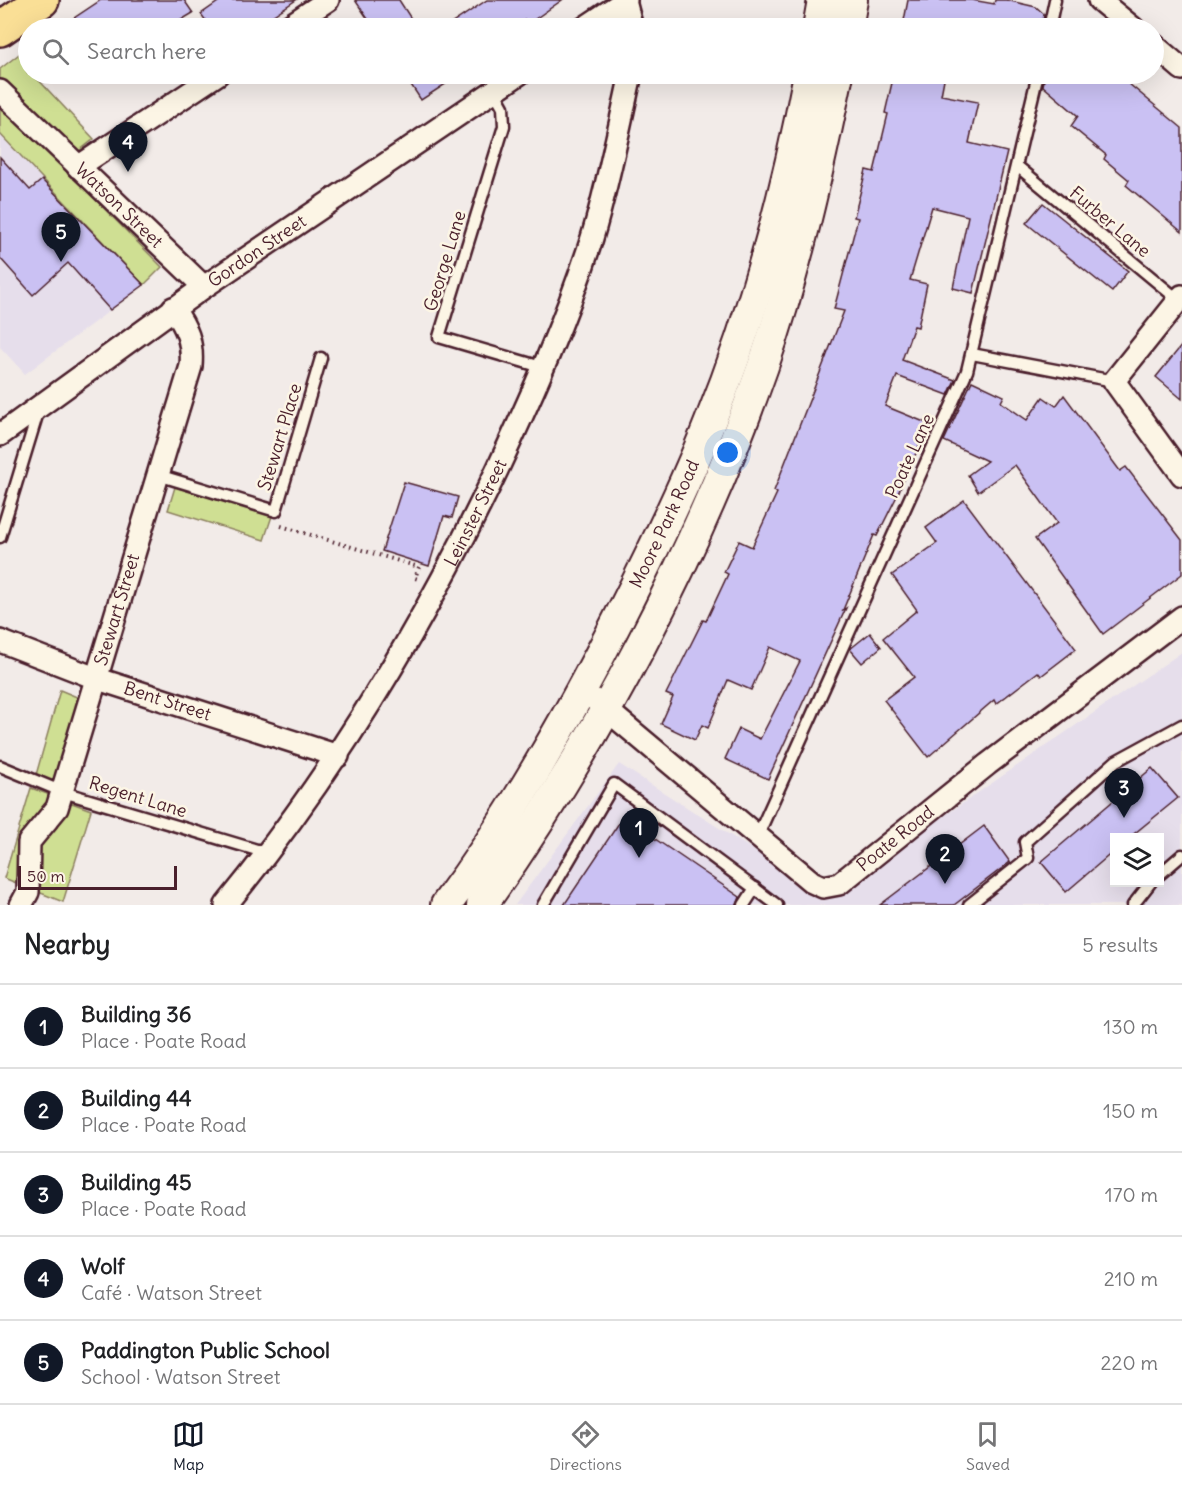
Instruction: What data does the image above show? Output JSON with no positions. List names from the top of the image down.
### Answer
{
  "streets": {
    "main road": ["Moore Park Road"],
    "street": [
      "Watson Street",
      "Gordon Street",
      "Leinster Street",
      "Stewart Street",
      "Bent Street",
      "Poate Road"
    ],
    "lane": [
      "Furber Lane",
      "George Lane",
      "Stewart Place",
      "Poate Lane",
      "Regent Lane"
    ]
  },
  "crossings": [
    ["Watson Street", "Gordon Street"],
    ["Furber Lane", "Poate Lane"],
    ["Gordon Street", "George Lane"],
    ["Gordon Street", "Stewart Street"],
    ["George Lane", "Leinster Street"],
    ["Stewart Place", "Stewart Street"],
    ["Poate Lane", "Poate Road"],
    ["Leinster Street", "Bent Street"],
    ["Leinster Street", "Regent Lane"],
    ["Moore Park Road", "Poate Road"],
    ["Stewart Street", "Bent Street"],
    ["Stewart Street", "Regent Lane"]
  ],
  "scale_bar": "50 m",
  "page": {
    "search": "Search here",
    "pins": [
      "4",
      "5",
      "3",
      "1",
      "2"
    ],
    "scale": "50 m",
    "heading": ["Nearby", "5 results"],
    "list": [
      {
        "mark": "1",
        "name": "Building 36",
        "note": "Place · Poate Road",
        "value": "130 m"
      },
      {
        "mark": "2",
        "name": "Building 44",
        "note": "Place · Poate Road",
        "value": "150 m"
      },
      {
        "mark": "3",
        "name": "Building 45",
        "note": "Place · Poate Road",
        "value": "170 m"
      },
      {
        "mark": "4",
        "name": "Wolf",
        "note": "Café · Watson Street",
        "value": "210 m"
      },
      {
        "mark": "5",
        "name": "Paddington Public School",
        "note": "School · Watson Street",
        "value": "220 m"
      }
    ],
    "nav": ["Map", "Directions", "Saved"]
  }
}
